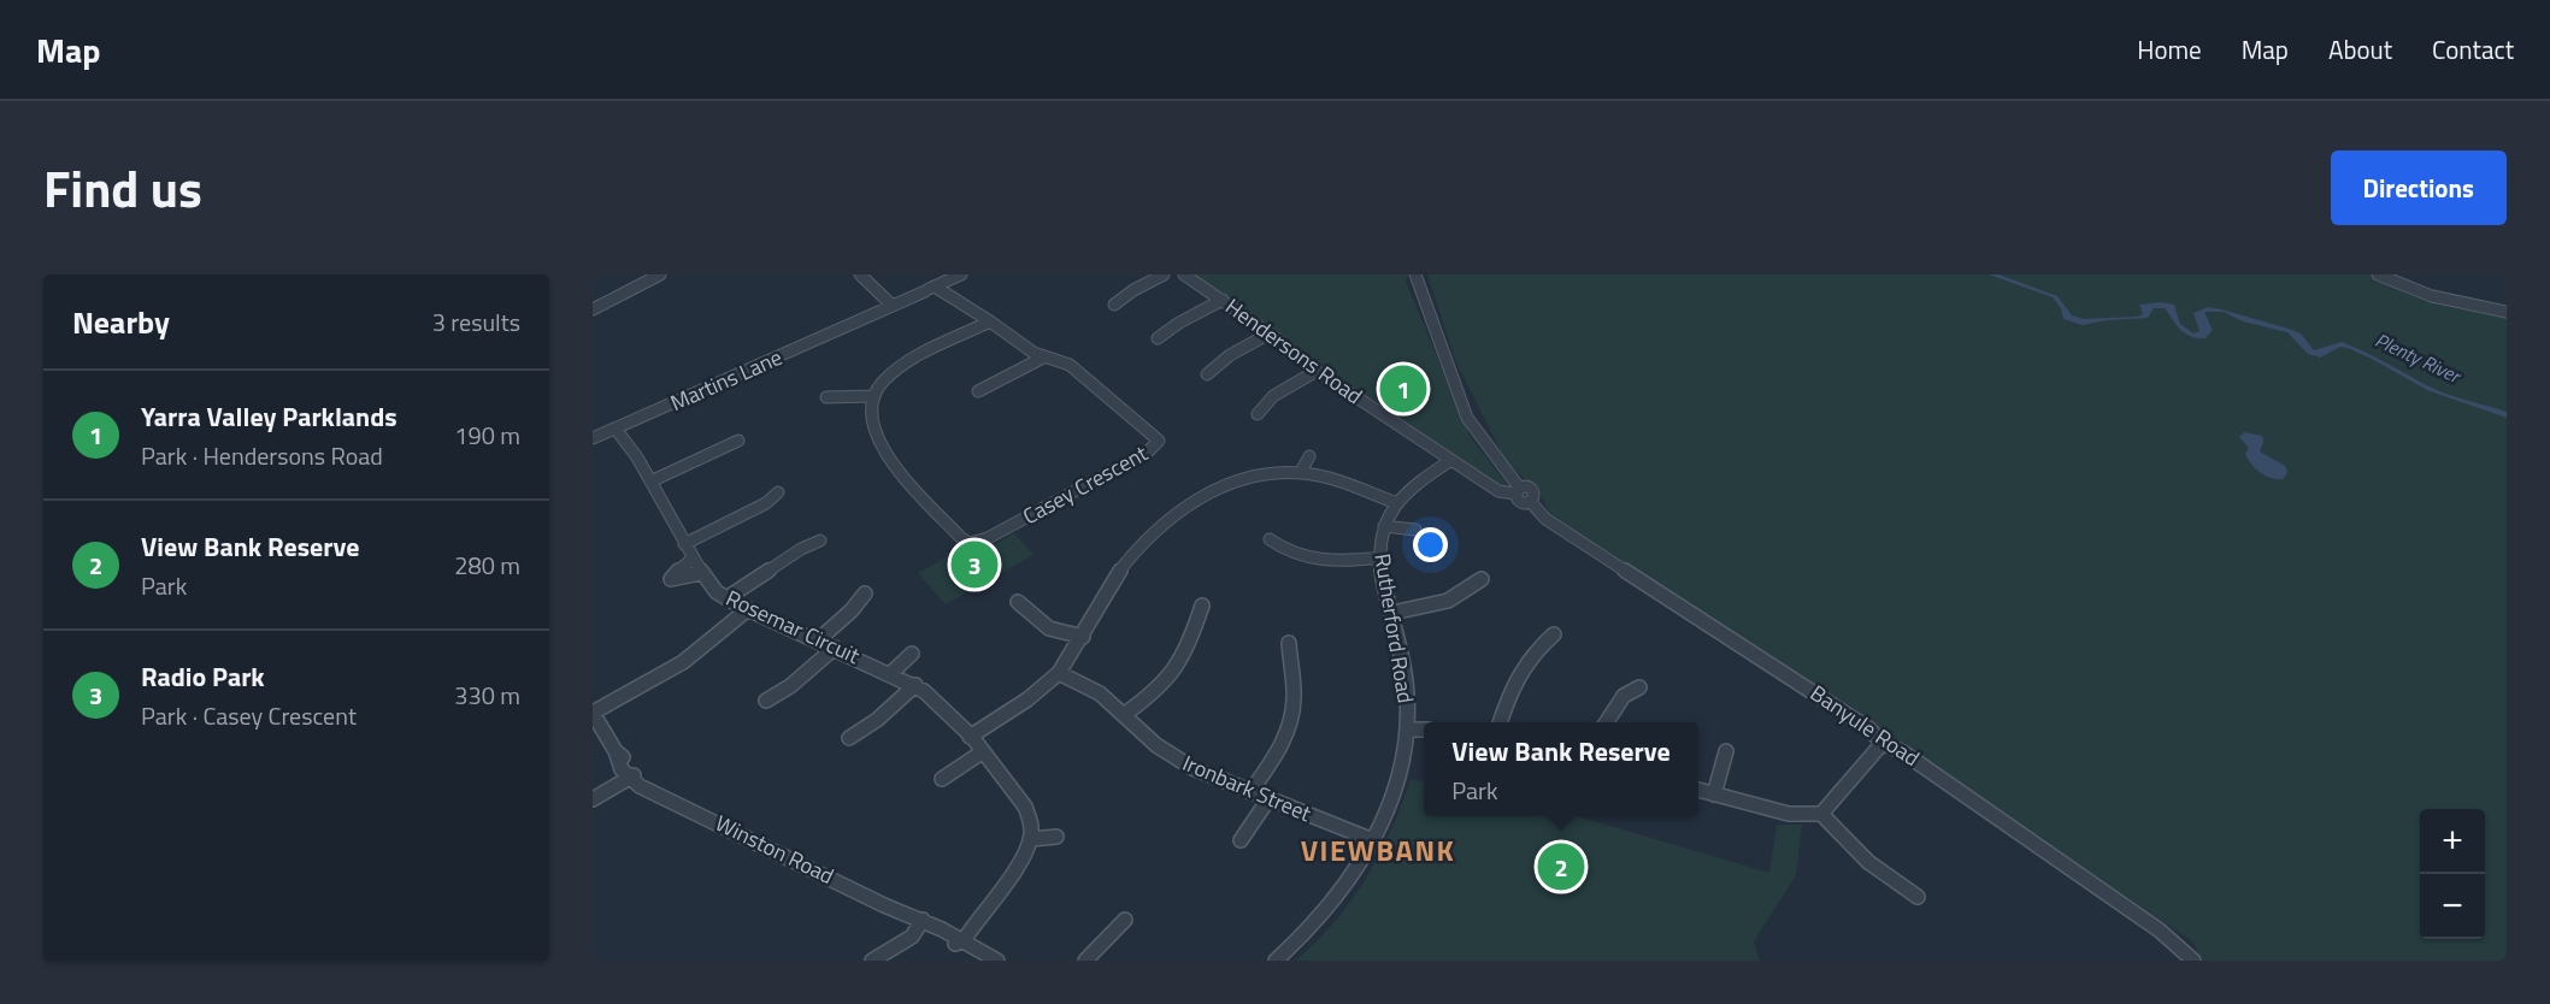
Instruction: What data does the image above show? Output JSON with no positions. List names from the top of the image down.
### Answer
{
  "streets": {
    "street": [
      "Hendersons Road",
      "Martins Lane",
      "Casey Crescent",
      "Rosemar Circuit",
      "Rutherford Road",
      "Banyule Road",
      "Ironbark Street",
      "Winston Road"
    ]
  },
  "crossings": [
    ["Hendersons Road", "Rutherford Road"],
    ["Hendersons Road", "Banyule Road"],
    ["Martins Lane", "Casey Crescent"],
    ["Martins Lane", "Rosemar Circuit"],
    ["Rutherford Road", "Ironbark Street"]
  ],
  "districts": ["VIEWBANK"],
  "water": ["Plenty River"],
  "page": {
    "header": "Map",
    "nav": [
      "Home",
      "Map",
      "About",
      "Contact"
    ],
    "title": "Find us",
    "buttons": "Directions",
    "heading": ["Nearby", "3 results"],
    "pins": ["1", "3", "2"],
    "list": [
      {
        "mark": "1",
        "name": "Yarra Valley Parklands",
        "note": "Park · Hendersons Road",
        "value": "190 m"
      },
      {
        "mark": "2",
        "name": "View Bank Reserve",
        "note": "Park",
        "value": "280 m"
      },
      {
        "mark": "3",
        "name": "Radio Park",
        "note": "Park · Casey Crescent",
        "value": "330 m"
      }
    ],
    "popup": ["View Bank Reserve", "Park"],
    "map_buttons": ["+", "−"]
  }
}
